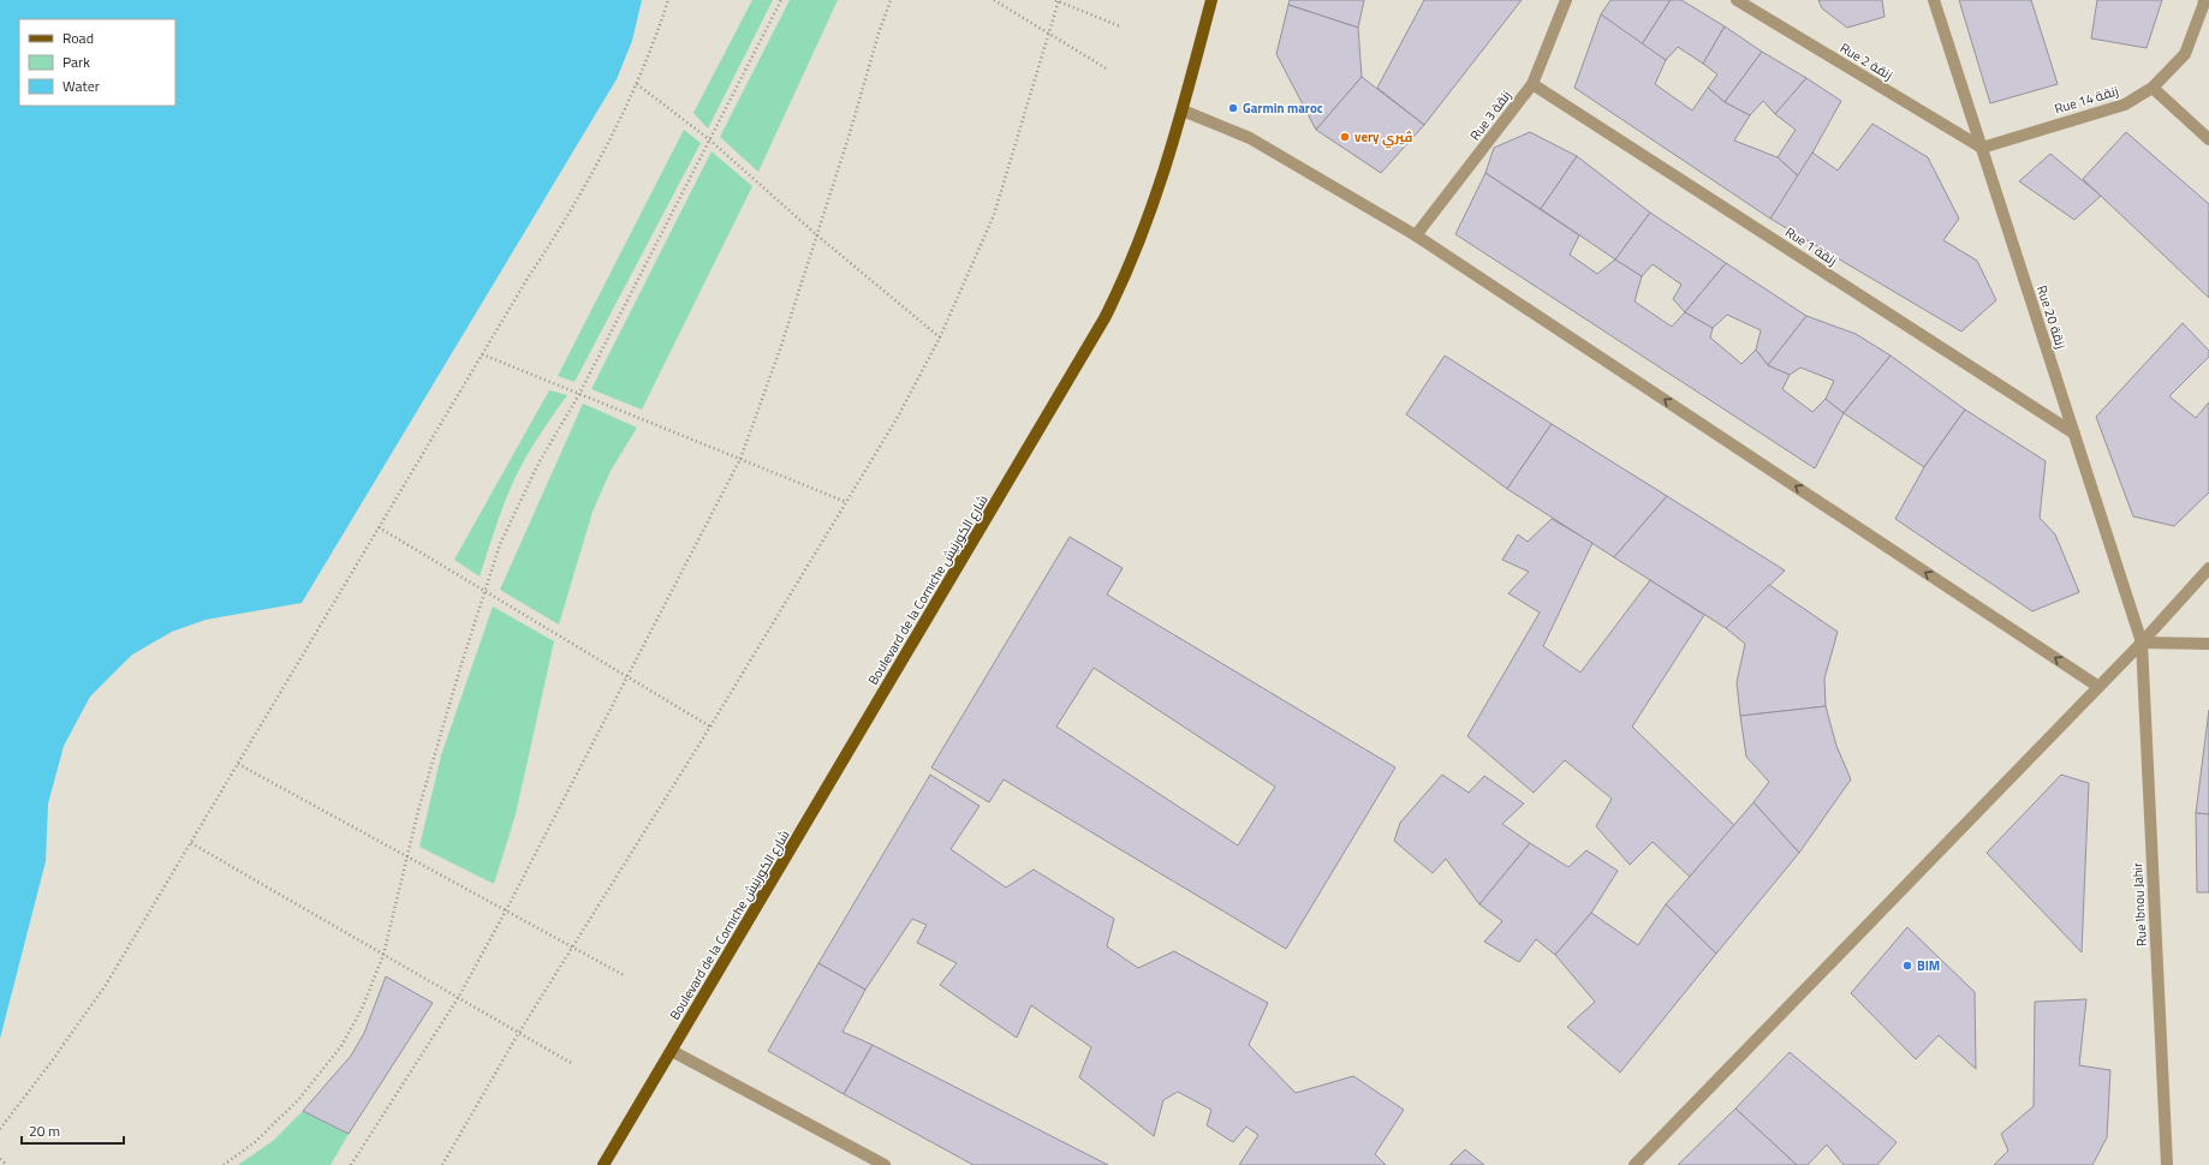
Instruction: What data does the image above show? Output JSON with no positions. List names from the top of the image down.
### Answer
{
  "streets": {
    "main road": ["Boulevard de la Corniche شارع الكورنيش"],
    "street": [
      "Rue 2 زنقة",
      "Rue 14 زنقة",
      "Rue 3 زنقة",
      "Rue 1 زنقة",
      "Rue 20 زنقة",
      "Rue Ibnou Jahir"
    ]
  },
  "crossings": [
    ["Rue 2 زنقة", "Rue 14 زنقة"],
    ["Rue 2 زنقة", "Rue 20 زنقة"],
    ["Rue 14 زنقة", "Rue 20 زنقة"],
    ["Rue 3 زنقة", "Rue 1 زنقة"],
    ["Rue 1 زنقة", "Rue 20 زنقة"],
    ["Rue 20 زنقة", "Rue Ibnou Jahir"]
  ],
  "places": ["Garmin maroc", "very ڤيري", "BIM"],
  "legend": ["Road", "Park", "Water"],
  "scale_bar": "20 m"
}
